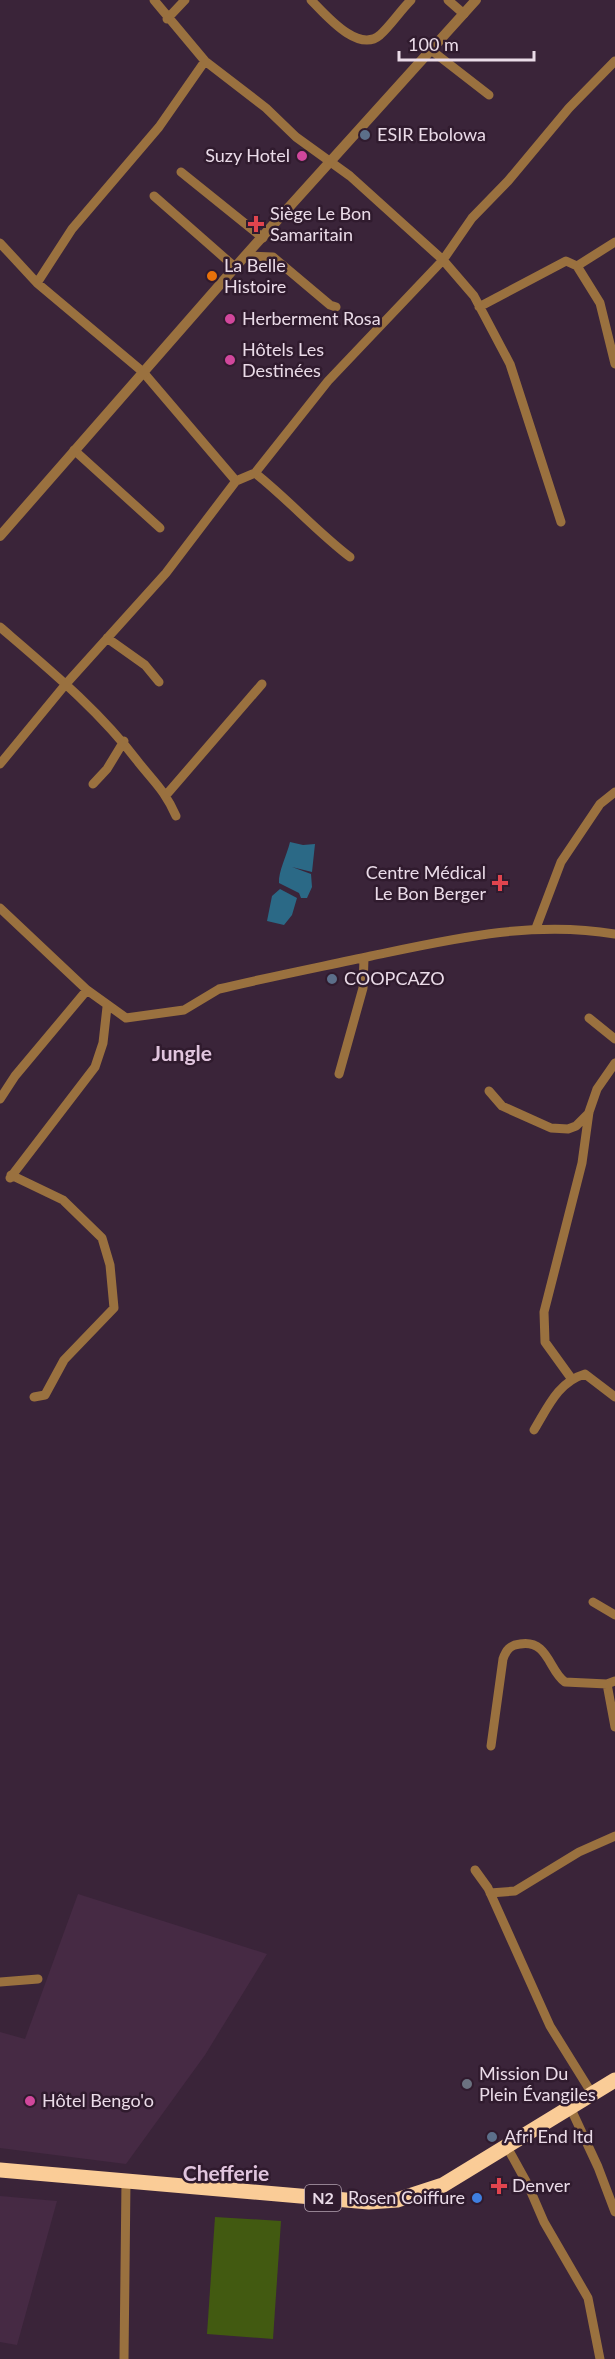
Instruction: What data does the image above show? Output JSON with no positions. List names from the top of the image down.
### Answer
{
  "streets": {
    "highway": ["N2"]
  },
  "districts": ["Jungle", "Chefferie"],
  "places": {
    "other": [
      "ESIR Ebolowa",
      "Suzy Hotel",
      "La Belle Histoire",
      "Herberment Rosa",
      "Hôtels Les Destinées",
      "COOPCAZO",
      "Mission Du Plein Évangiles",
      "Hôtel Bengo'o",
      "Afri End ltd",
      "Rosen Coiffure"
    ],
    "health": ["Siège Le Bon Samaritain", "Centre Médical Le Bon Berger", "Denver"]
  },
  "scale_bar": "100 m"
}
